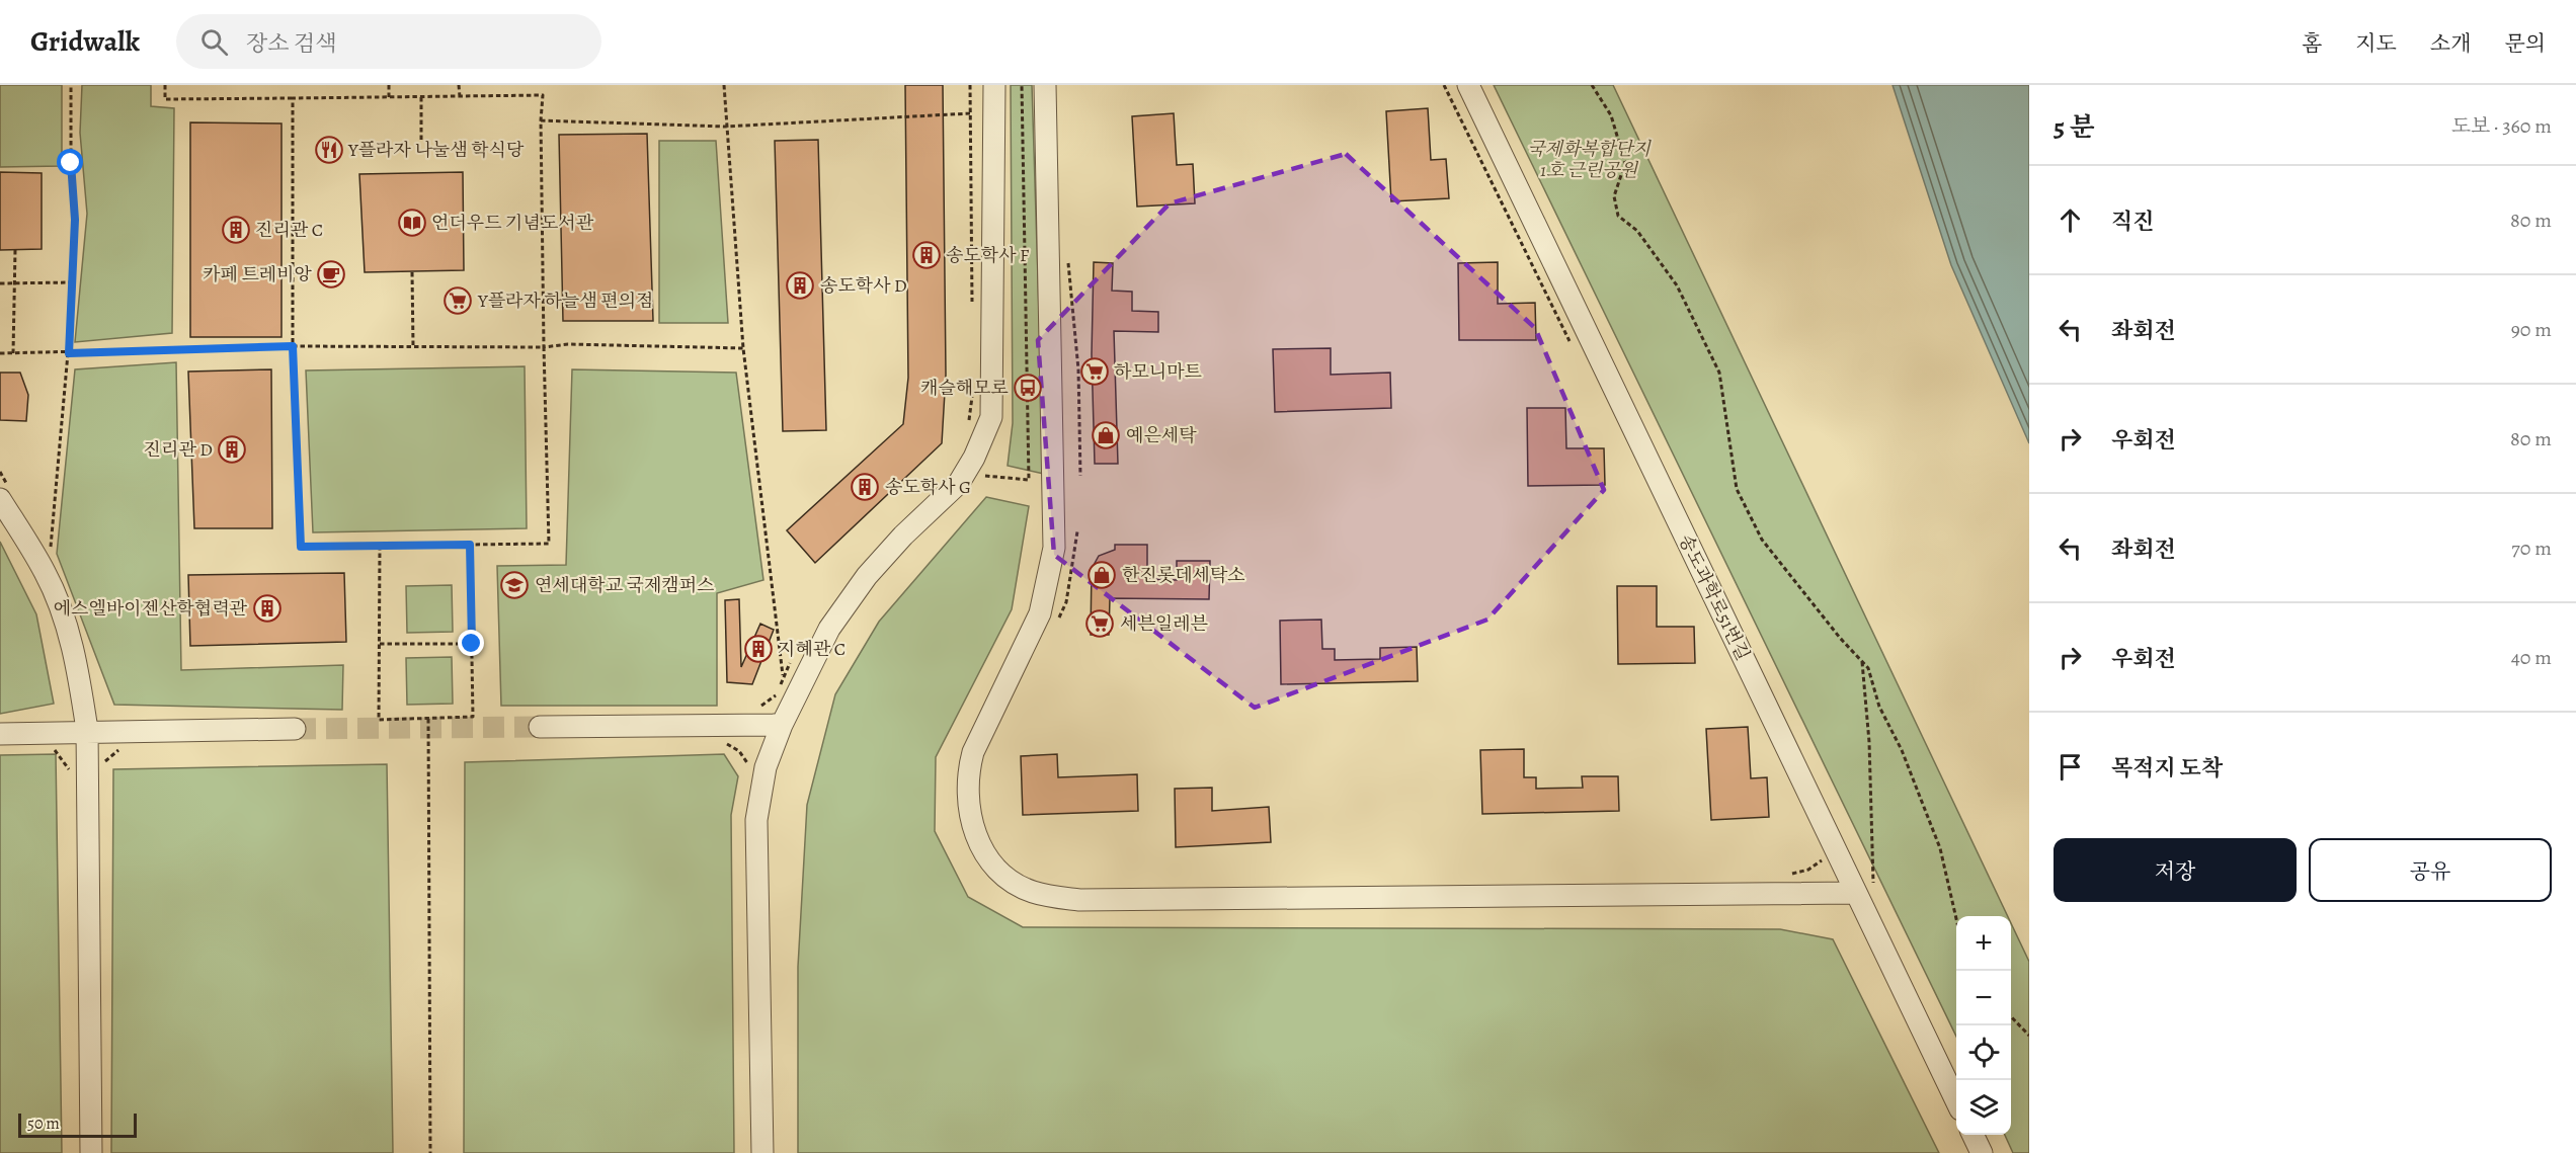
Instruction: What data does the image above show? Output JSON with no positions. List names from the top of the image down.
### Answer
{
  "streets": {
    "street": ["송도과학로51번길"]
  },
  "parks": ["국제화복합단지 1호 근린공원"],
  "places": {
    "restaurant": ["Y플라자 나눌샘 학식당"],
    "library": ["언더우드 기념도서관"],
    "building": [
      "진리관 C",
      "송도학사 F",
      "송도학사 D",
      "진리관 D",
      "송도학사 G",
      "에스엘바이젠산학협력관",
      "지혜관 C"
    ],
    "cafe": ["카페 트레비앙"],
    "supermarket": ["Y플라자 하늘샘 편의점", "하모니마트", "세븐일레븐"],
    "bus stop": ["캐슬해모로"],
    "shop": ["예은세탁", "한진롯데세탁소"],
    "school or university": ["연세대학교 국제캠퍼스"]
  },
  "scale_bar": "50 m",
  "page": {
    "header": "Gridwalk",
    "search": "장소 검색",
    "nav": [
      "홈",
      "지도",
      "소개",
      "문의"
    ],
    "heading": ["5 분", "도보 · 360 m"],
    "list": [
      ["직진", "80 m"],
      ["좌회전", "90 m"],
      ["우회전", "80 m"],
      ["좌회전", "70 m"],
      ["우회전", "40 m"],
      "목적지 도착"
    ],
    "buttons": ["저장", "공유"],
    "map_buttons": ["+", "−"],
    "scale": "50 m"
  }
}
